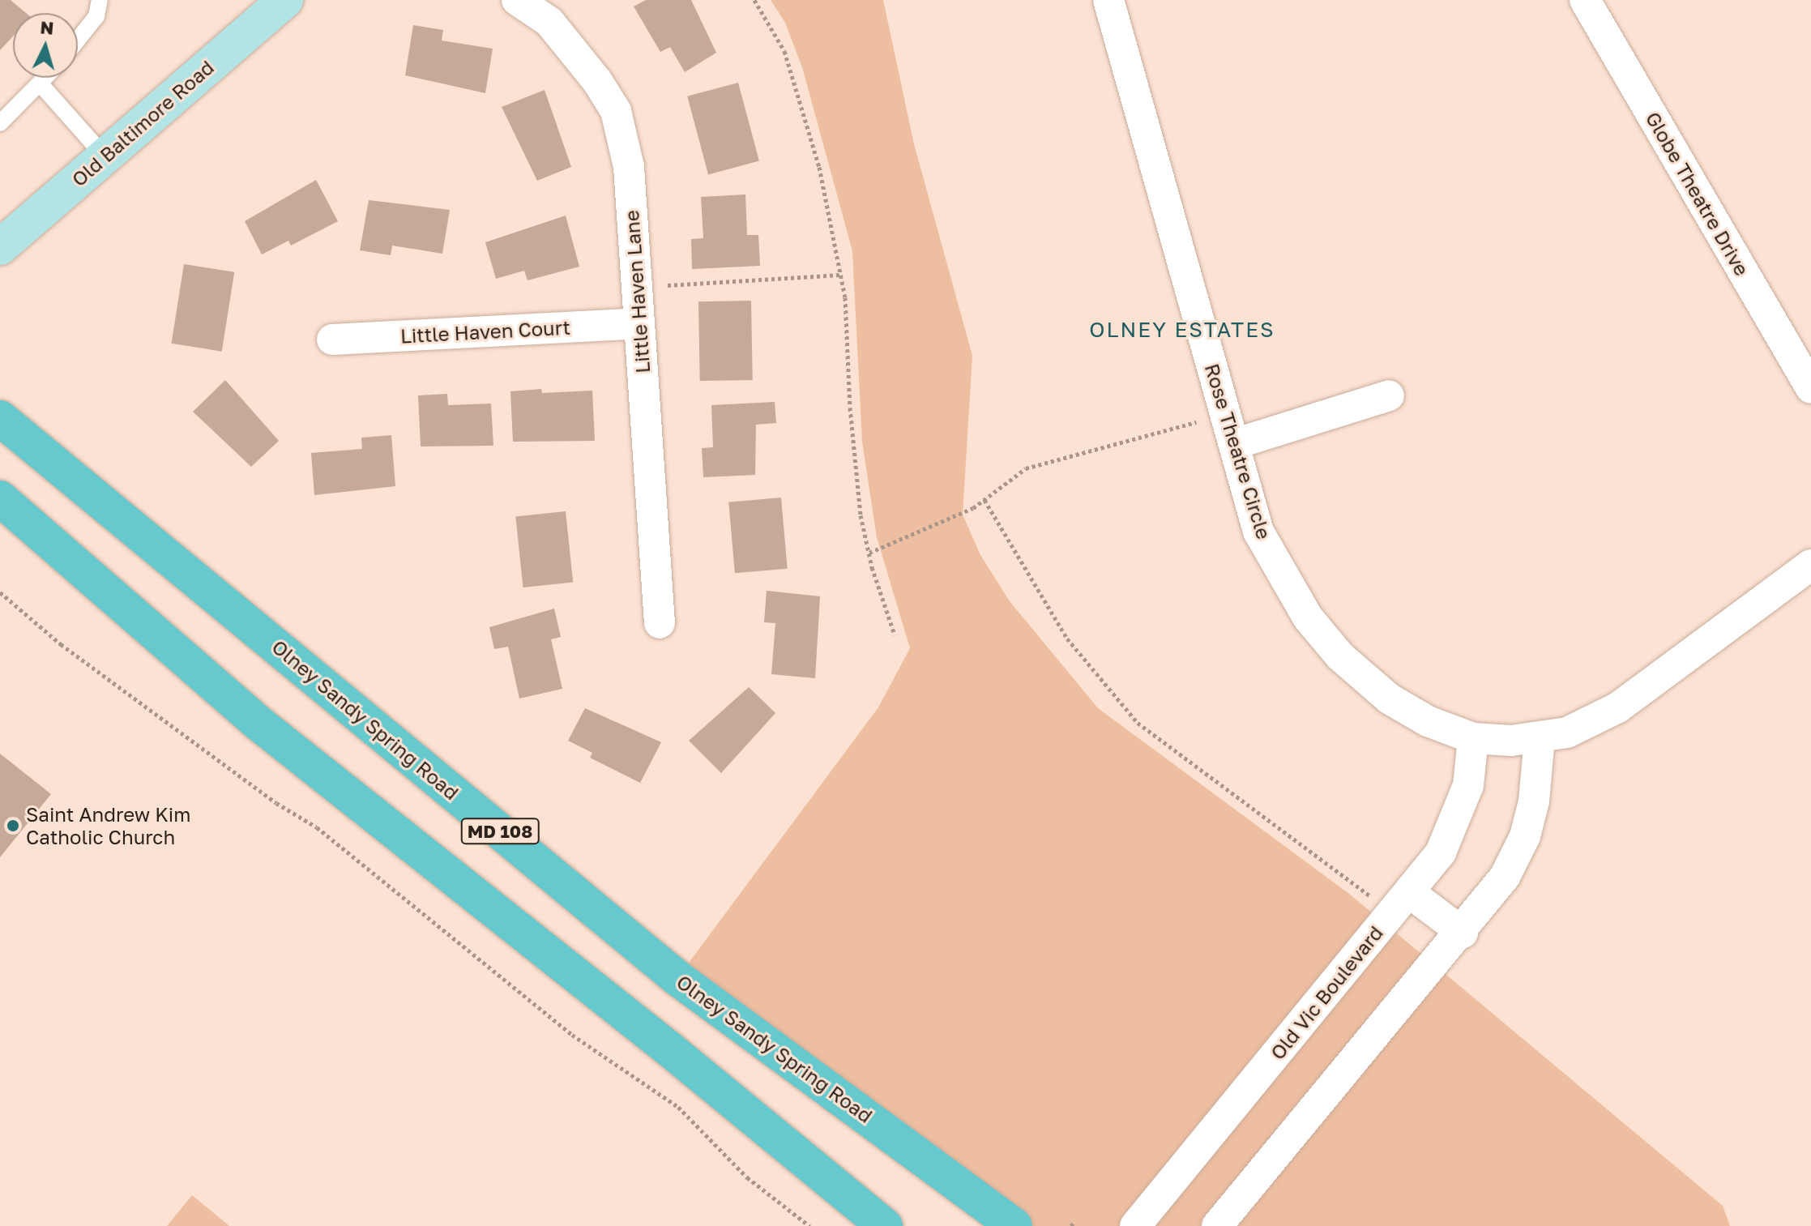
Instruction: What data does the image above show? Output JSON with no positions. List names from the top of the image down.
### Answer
{
  "streets": {
    "main road": ["Olney Sandy Spring Road", "MD 108"],
    "street": [
      "Old Baltimore Road",
      "Globe Theatre Drive",
      "Little Haven Lane",
      "Little Haven Court",
      "Rose Theatre Circle",
      "Old Vic Boulevard"
    ]
  },
  "crossings": [
    ["Little Haven Lane", "Little Haven Court"],
    ["Rose Theatre Circle", "Old Vic Boulevard"]
  ],
  "districts": ["OLNEY ESTATES"],
  "places": ["Saint Andrew Kim Catholic Church"],
  "north": "top"
}
